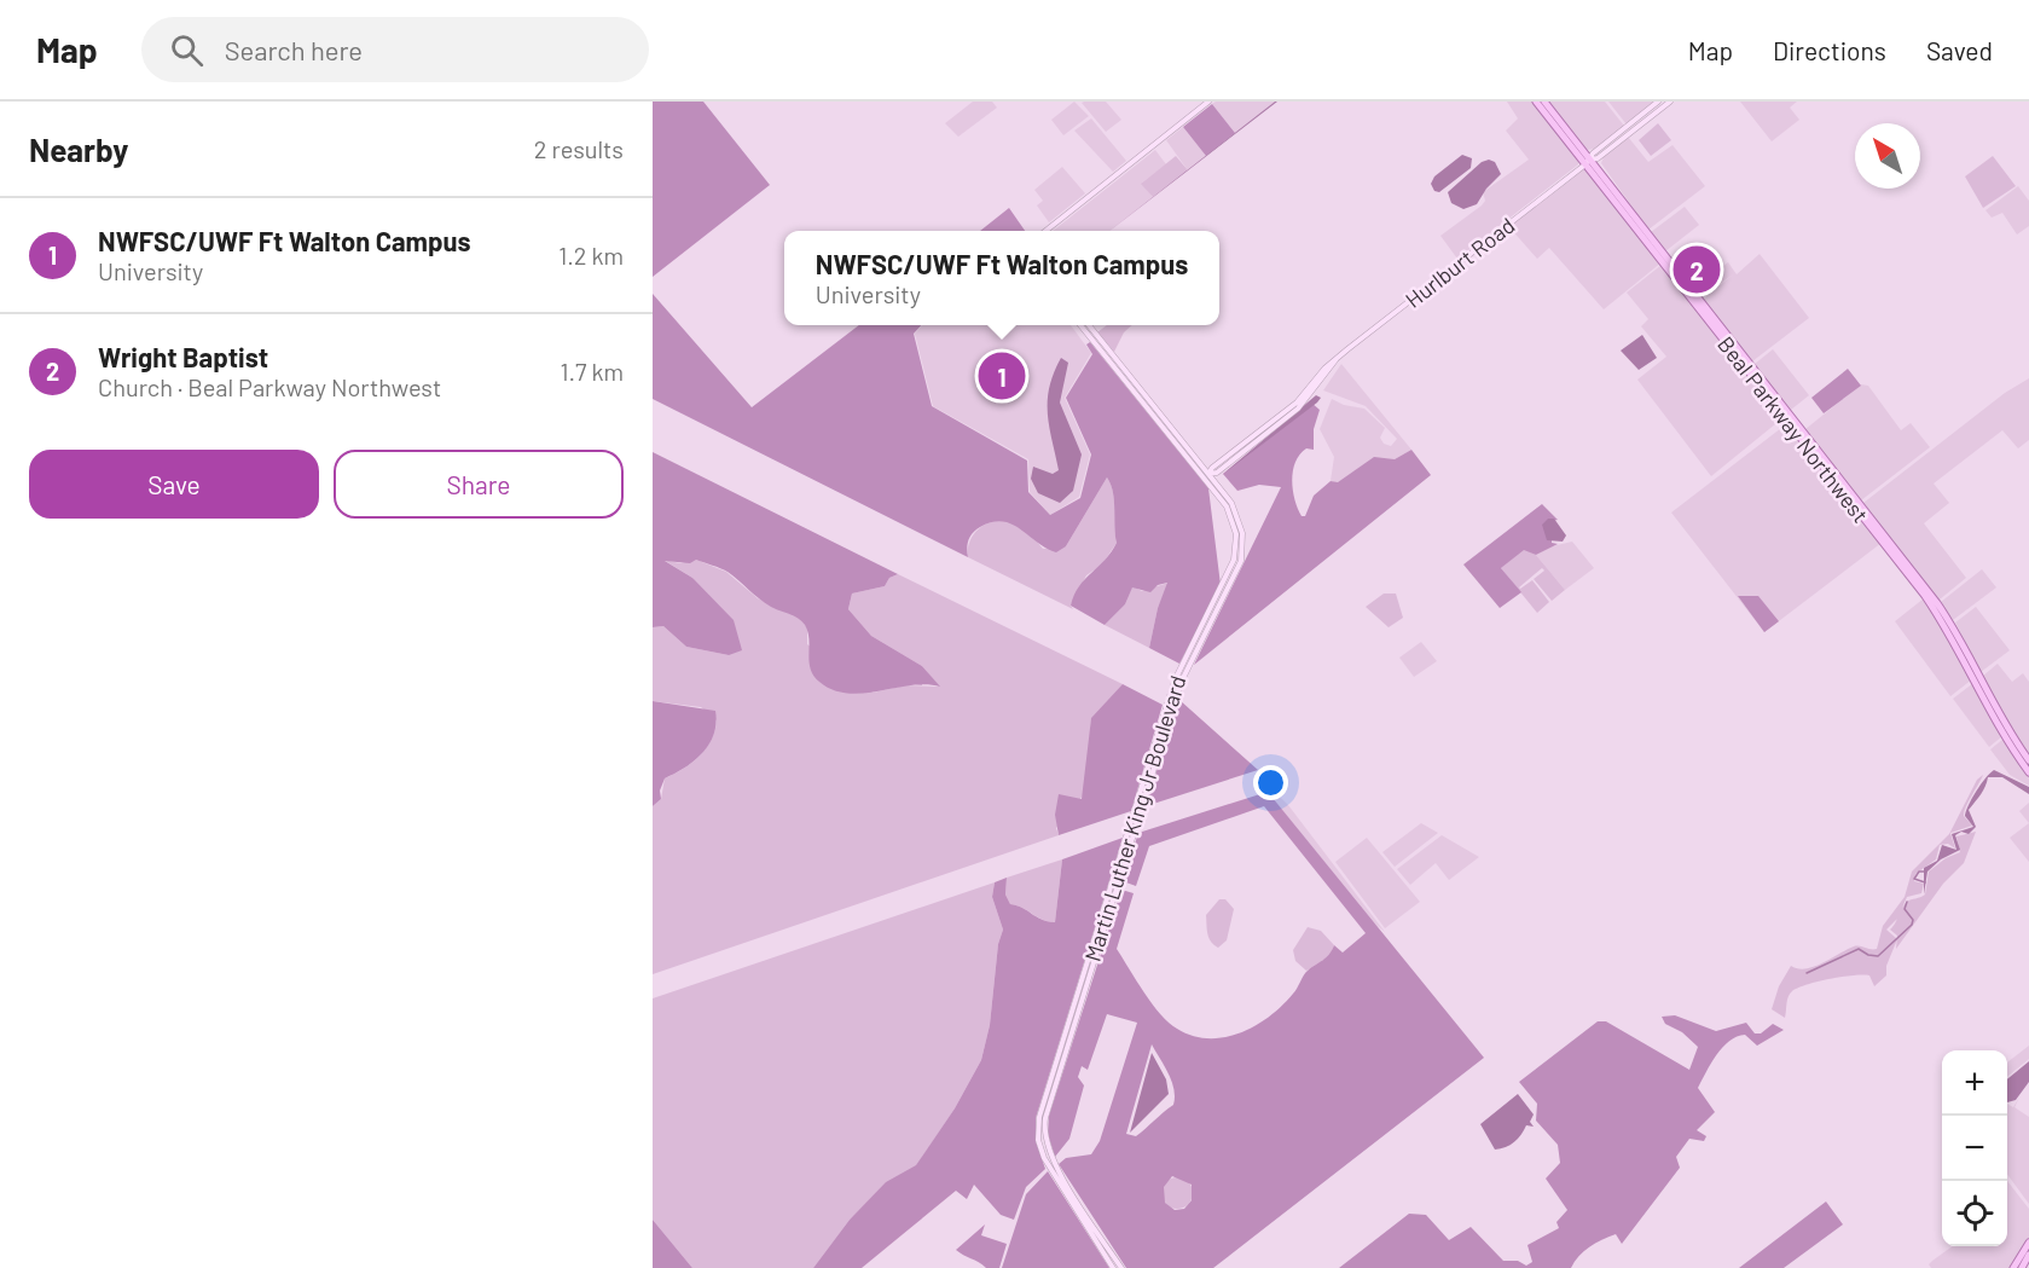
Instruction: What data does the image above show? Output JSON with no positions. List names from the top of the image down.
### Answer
{
  "streets": {
    "main road": ["Hurlburt Road", "Beal Parkway Northwest", "Martin Luther King Jr Boulevard"]
  },
  "crossings": [
    ["Hurlburt Road", "Beal Parkway Northwest"],
    ["Hurlburt Road", "Martin Luther King Jr Boulevard"]
  ],
  "north": "top left",
  "page": {
    "header": "Map",
    "search": "Search here",
    "nav": ["Map", "Directions", "Saved"],
    "heading": ["Nearby", "2 results"],
    "list": [
      {
        "mark": "1",
        "name": "NWFSC/UWF Ft Walton Campus",
        "note": "University",
        "value": "1.2 km"
      },
      {
        "mark": "2",
        "name": "Wright Baptist",
        "note": "Church · Beal Parkway Northwest",
        "value": "1.7 km"
      }
    ],
    "popup": ["NWFSC/UWF Ft Walton Campus", "University"],
    "pins": ["2", "1"],
    "buttons": ["Save", "Share"],
    "map_buttons": ["+", "−"]
  }
}
